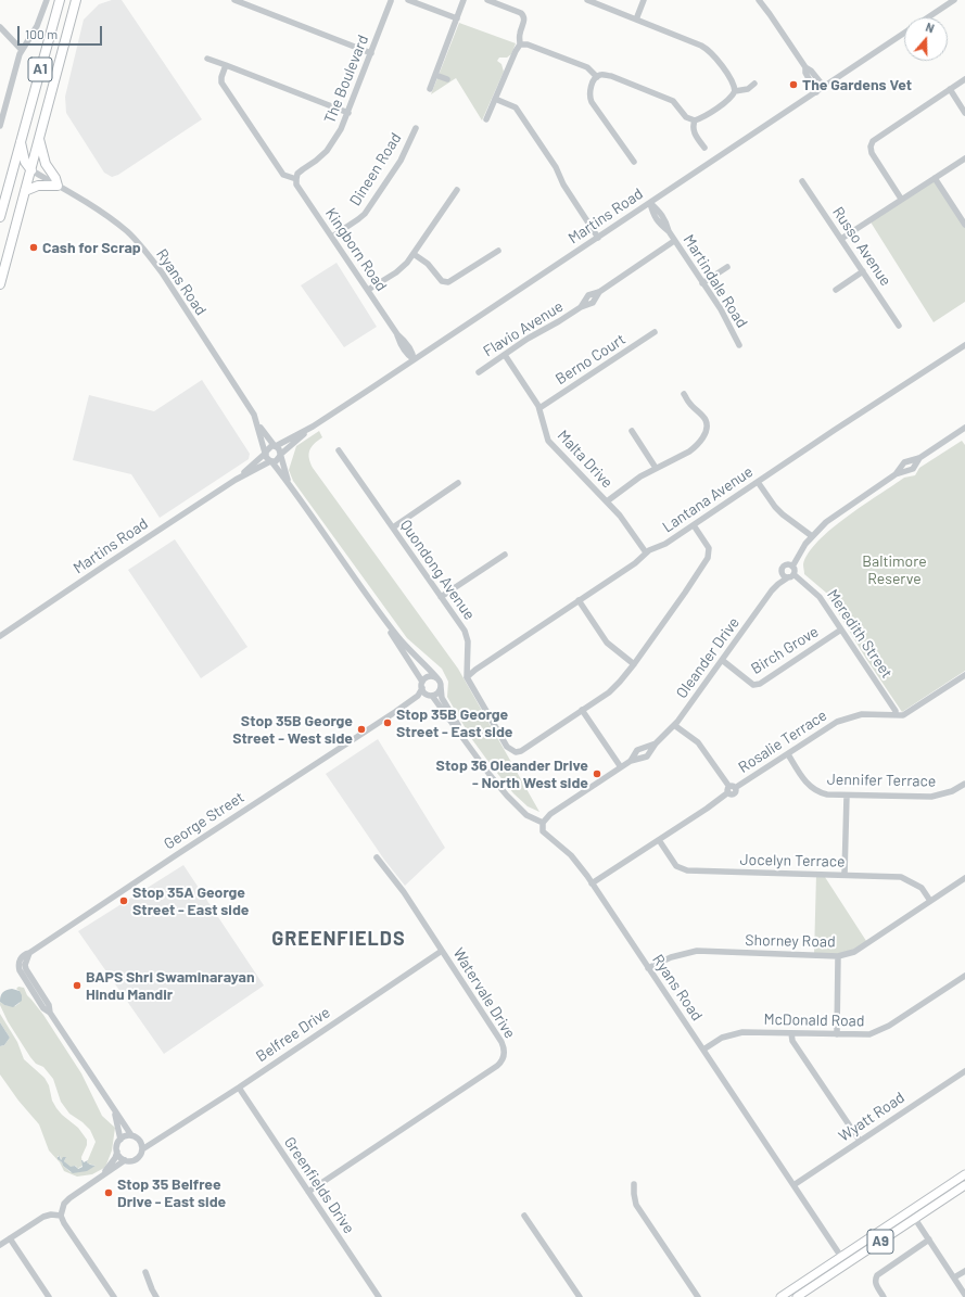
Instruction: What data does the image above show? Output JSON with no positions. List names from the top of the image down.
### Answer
{
  "streets": {
    "highway": ["A1"],
    "main road": ["A9"],
    "street": [
      "The Boulevard",
      "Dineen Road",
      "Martins Road",
      "Russo Avenue",
      "Kingborn Road",
      "Martindale Road",
      "Ryans Road",
      "Flavio Avenue",
      "Berno Court",
      "Malta Drive",
      "Lantana Avenue",
      "Quondong Avenue",
      "Meredith Street",
      "Birch Grove",
      "Oleander Drive",
      "Rosalie Terrace",
      "Jennifer Terrace",
      "George Street",
      "Jocelyn Terrace",
      "Shorney Road",
      "Watervale Drive",
      "McDonald Road",
      "Belfree Drive",
      "Wyatt Road",
      "Greenfields Drive"
    ]
  },
  "crossings": [
    ["A1", "Ryans Road"],
    ["The Boulevard", "Kingborn Road"],
    ["Dineen Road", "Kingborn Road"],
    ["Martins Road", "Kingborn Road"],
    ["Martins Road", "Martindale Road"],
    ["Martins Road", "Ryans Road"],
    ["Martindale Road", "Flavio Avenue"],
    ["Ryans Road", "Oleander Drive"],
    ["Ryans Road", "Rosalie Terrace"],
    ["Ryans Road", "Shorney Road"],
    ["Ryans Road", "McDonald Road"],
    ["Ryans Road", "Wyatt Road"],
    ["Ryans Road", "A9"],
    ["Flavio Avenue", "Malta Drive"],
    ["Berno Court", "Malta Drive"],
    ["Malta Drive", "Lantana Avenue"],
    ["Lantana Avenue", "Quondong Avenue"],
    ["Meredith Street", "Birch Grove"],
    ["Meredith Street", "Oleander Drive"],
    ["Meredith Street", "Rosalie Terrace"],
    ["Birch Grove", "Oleander Drive"],
    ["Rosalie Terrace", "Jennifer Terrace"],
    ["Rosalie Terrace", "Jocelyn Terrace"],
    ["George Street", "Belfree Drive"],
    ["Jocelyn Terrace", "Shorney Road"],
    ["Watervale Drive", "Belfree Drive"],
    ["Watervale Drive", "Greenfields Drive"],
    ["Belfree Drive", "Greenfields Drive"]
  ],
  "districts": ["GREENFIELDS"],
  "parks": ["Baltimore Reserve"],
  "places": [
    "The Gardens Vet",
    "Cash for Scrap",
    "Stop 35B George Street - East side",
    "Stop 35B George Street - West side",
    "Stop 36 Oleander Drive - North West side",
    "Stop 35A George Street - East side",
    "BAPS Shri Swaminarayan Hindu Mandir",
    "Stop 35 Belfree Drive - East side"
  ],
  "scale_bar": "100 m",
  "north": "top"
}
